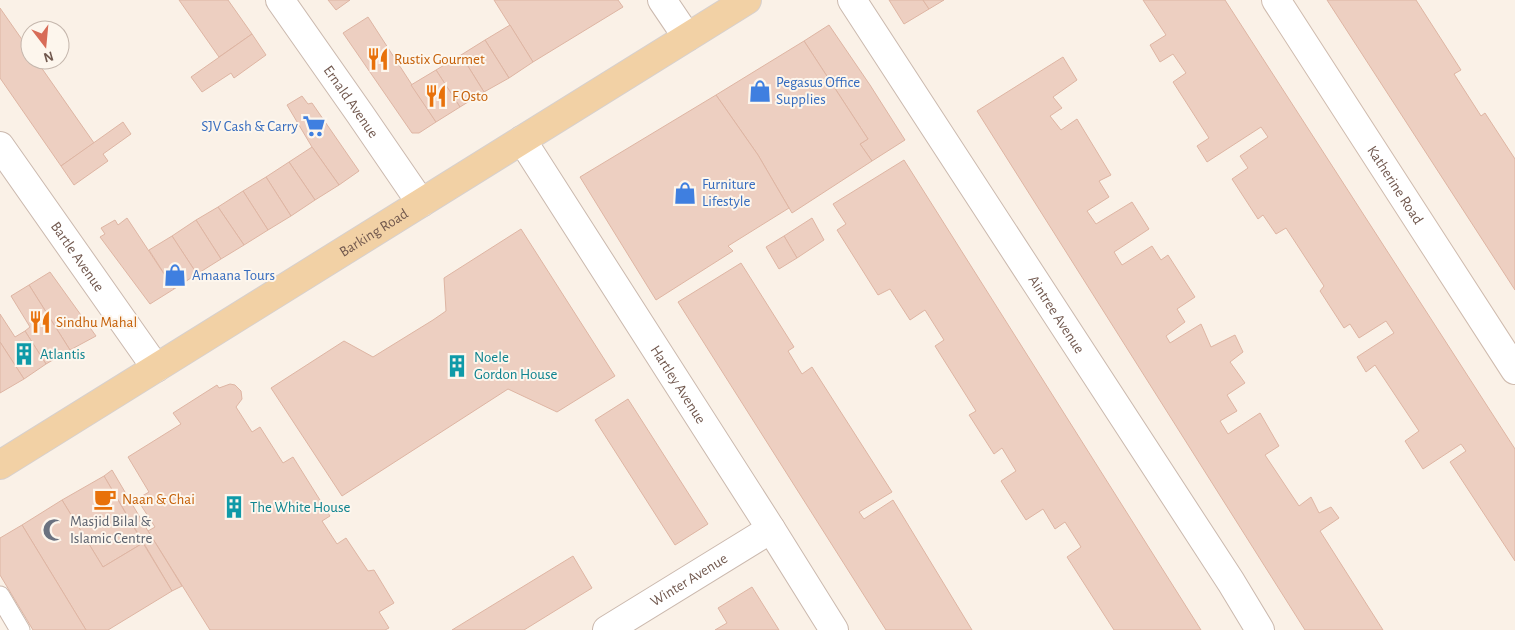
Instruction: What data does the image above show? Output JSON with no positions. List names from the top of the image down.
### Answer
{
  "streets": {
    "main road": ["Barking Road"],
    "street": [
      "Ernald Avenue",
      "Katherine Road",
      "Bartle Avenue",
      "Aintree Avenue",
      "Hartley Avenue",
      "Winter Avenue"
    ]
  },
  "crossings": [
    ["Ernald Avenue", "Barking Road"],
    ["Barking Road", "Bartle Avenue"],
    ["Barking Road", "Hartley Avenue"],
    ["Hartley Avenue", "Winter Avenue"]
  ],
  "places": {
    "restaurant": ["Rustix Gourmet", "F Osto", "Sindhu Mahal"],
    "shop": ["Pegasus Office Supplies", "Furniture Lifestyle", "Amaana Tours"],
    "supermarket": ["SJV Cash & Carry"],
    "building": ["Atlantis", "Noele Gordon House", "The White House"],
    "cafe": ["Naan & Chai"],
    "mosque": ["Masjid Bilal & Islamic Centre"]
  },
  "north": "bottom"
}
